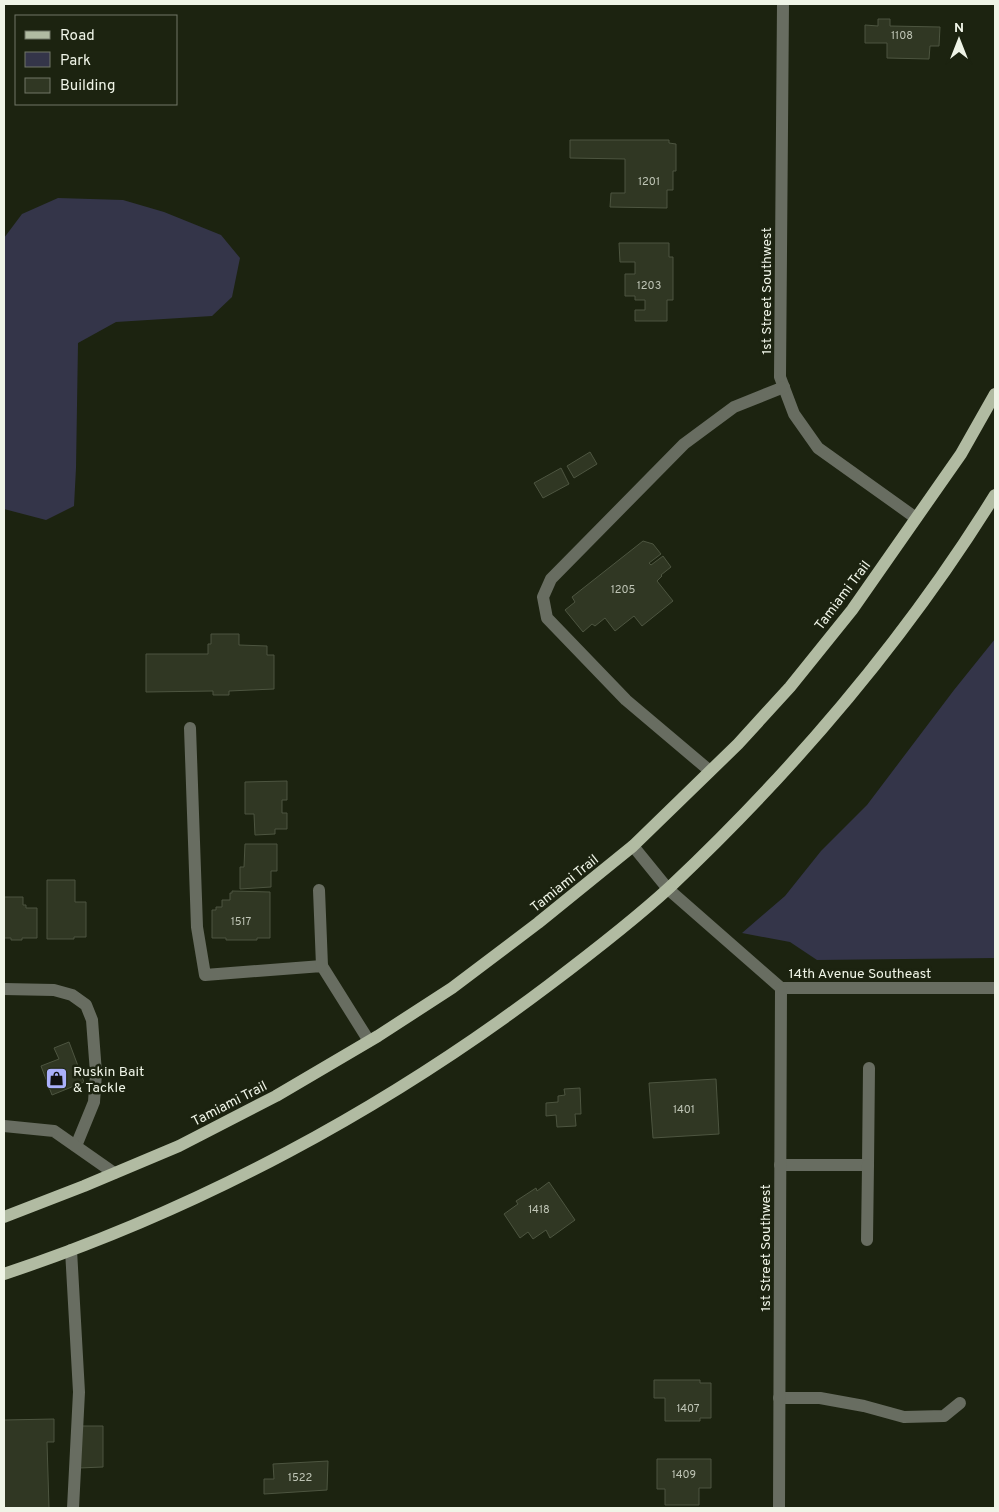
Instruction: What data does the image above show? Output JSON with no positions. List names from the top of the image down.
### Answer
{
  "streets": {
    "main road": ["Tamiami Trail"],
    "street": ["1st Street Southwest", "14th Avenue Southeast"]
  },
  "crossings": [
    ["1st Street Southwest", "Tamiami Trail"],
    ["1st Street Southwest", "14th Avenue Southeast"],
    ["Tamiami Trail", "14th Avenue Southeast"]
  ],
  "places": {
    "shop": ["Ruskin Bait & Tackle"]
  },
  "house_numbers": [
    "1108",
    "1201",
    "1203",
    "1205",
    "1517",
    "1401",
    "1418",
    "1407",
    "1409",
    "1522"
  ],
  "legend": ["Road", "Park", "Building"],
  "north": "top"
}
